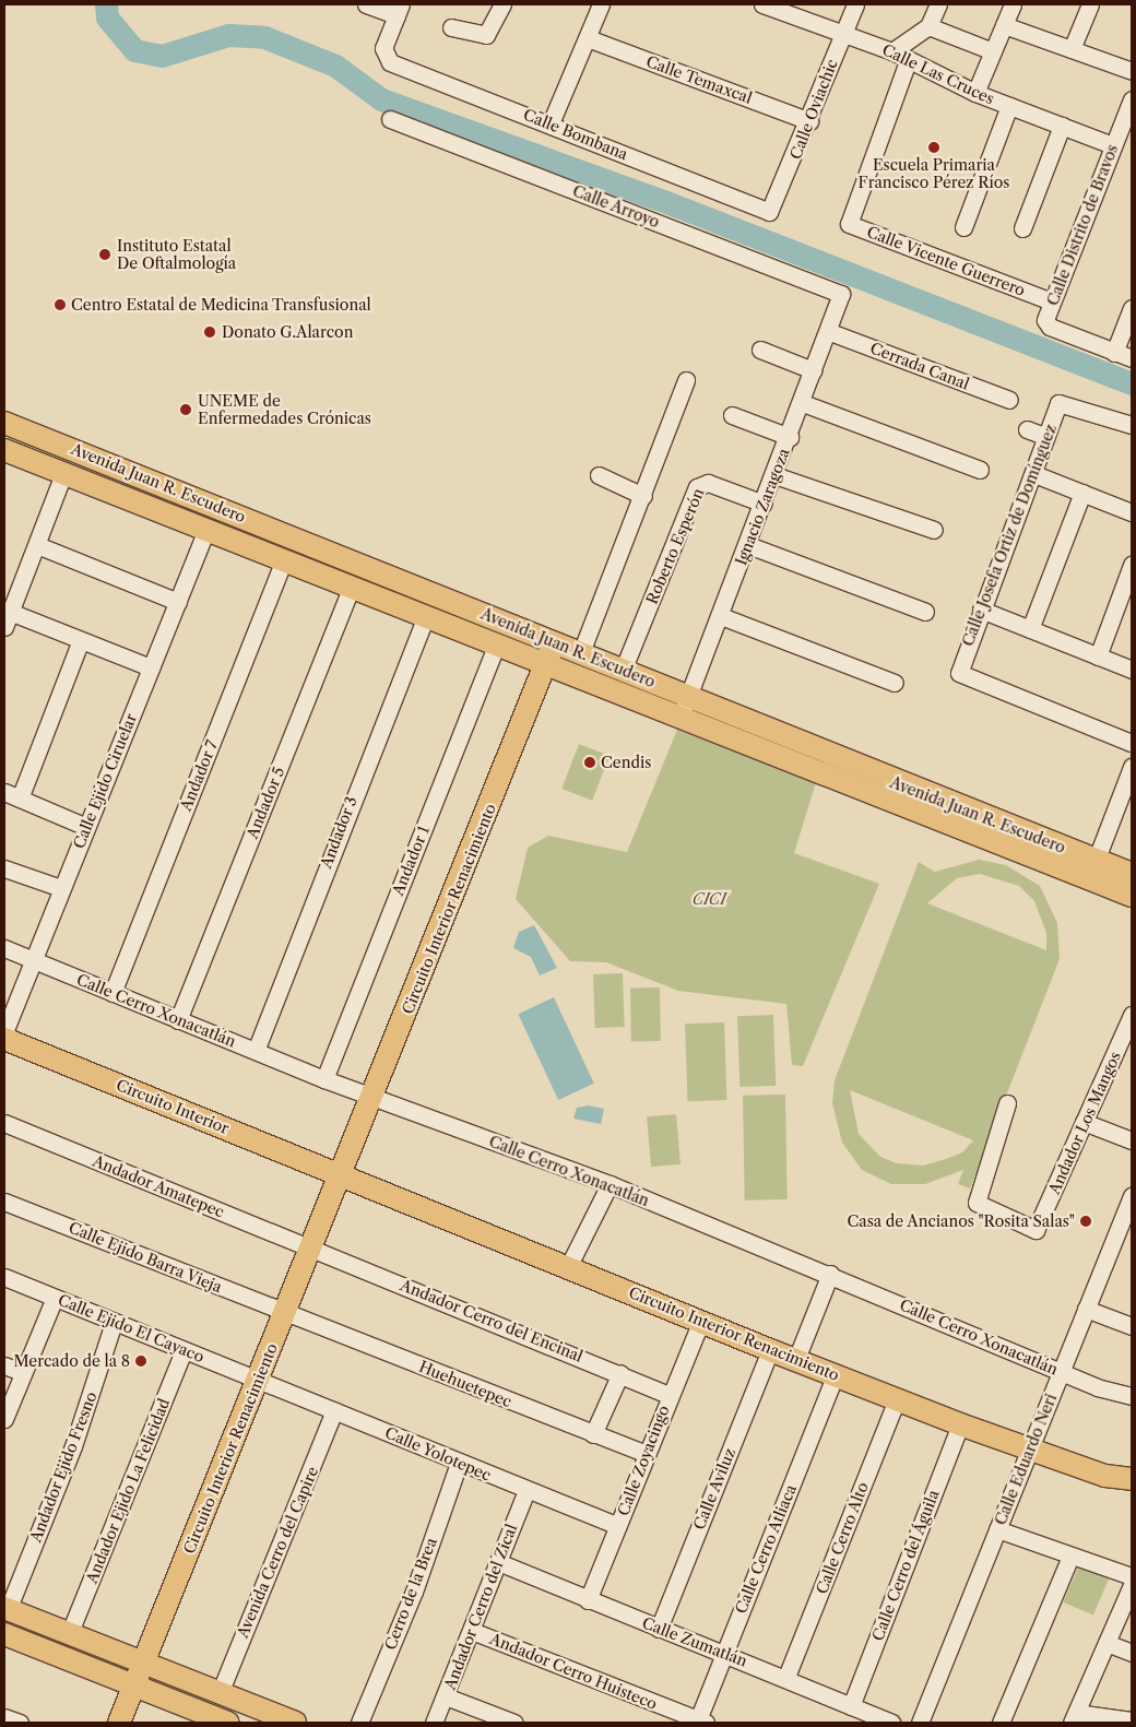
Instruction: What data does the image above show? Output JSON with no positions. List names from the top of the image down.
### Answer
{
  "streets": {
    "main road": ["Avenida Juan R. Escudero", "Circuito Interior Renacimiento", "Circuito Interior"],
    "street": [
      "Calle Las Cruces",
      "Calle Temaxcal",
      "Calle Oviachic",
      "Calle Bombana",
      "Calle Arroyo",
      "Calle Distrito de Bravos",
      "Calle Vicente Guerrero",
      "Cerrada Canal",
      "Ignacio Zaragoza",
      "Calle Josefa Ortiz de Domínguez",
      "Roberto Esperón",
      "Andador 7",
      "Calle Ejido Ciruelar",
      "Andador 5",
      "Andador 3",
      "Andador 1",
      "Calle Cerro Xonacatlán",
      "Andador Los Mangos",
      "Andador Amatepec",
      "Calle Ejido Barra Vieja",
      "Andador Cerro del Encinal",
      "Calle Ejido El Cayaco",
      "Huehuetepec",
      "Calle Yolotepec",
      "Calle Eduardo Neri",
      "Calle Zoyacingo",
      "Andador Ejido Fresno",
      "Calle Aviluz",
      "Andador Ejido La Felicidad",
      "Calle Cerro Alto",
      "Calle Cerro Atliaca",
      "Avenida Cerro del Capire",
      "Calle Cerro del Águila",
      "Cerro de la Brea",
      "Andador Cerro del Zical",
      "Calle Zumatlán",
      "Andador Cerro Huisteco"
    ]
  },
  "crossings": [
    ["Calle Las Cruces", "Calle Oviachic"],
    ["Calle Las Cruces", "Calle Distrito de Bravos"],
    ["Calle Las Cruces", "Calle Vicente Guerrero"],
    ["Calle Temaxcal", "Calle Oviachic"],
    ["Calle Oviachic", "Calle Bombana"],
    ["Calle Arroyo", "Ignacio Zaragoza"],
    ["Calle Distrito de Bravos", "Calle Vicente Guerrero"],
    ["Cerrada Canal", "Ignacio Zaragoza"],
    ["Avenida Juan R. Escudero", "Ignacio Zaragoza"],
    ["Avenida Juan R. Escudero", "Roberto Esperón"],
    ["Avenida Juan R. Escudero", "Andador 7"],
    ["Avenida Juan R. Escudero", "Calle Ejido Ciruelar"],
    ["Avenida Juan R. Escudero", "Andador 5"],
    ["Avenida Juan R. Escudero", "Andador 3"],
    ["Avenida Juan R. Escudero", "Andador 1"],
    ["Avenida Juan R. Escudero", "Circuito Interior Renacimiento"],
    ["Ignacio Zaragoza", "Roberto Esperón"],
    ["Andador 7", "Calle Cerro Xonacatlán"],
    ["Calle Ejido Ciruelar", "Calle Cerro Xonacatlán"],
    ["Andador 5", "Calle Cerro Xonacatlán"],
    ["Andador 3", "Calle Cerro Xonacatlán"],
    ["Andador 1", "Calle Cerro Xonacatlán"],
    ["Circuito Interior Renacimiento", "Calle Cerro Xonacatlán"],
    ["Circuito Interior Renacimiento", "Circuito Interior"],
    ["Circuito Interior Renacimiento", "Andador Amatepec"],
    ["Circuito Interior Renacimiento", "Calle Ejido Barra Vieja"],
    ["Circuito Interior Renacimiento", "Andador Cerro del Encinal"],
    ["Circuito Interior Renacimiento", "Calle Ejido El Cayaco"],
    ["Circuito Interior Renacimiento", "Huehuetepec"],
    ["Circuito Interior Renacimiento", "Calle Yolotepec"],
    ["Circuito Interior Renacimiento", "Calle Eduardo Neri"],
    ["Circuito Interior Renacimiento", "Calle Zoyacingo"],
    ["Circuito Interior Renacimiento", "Calle Aviluz"],
    ["Circuito Interior Renacimiento", "Calle Cerro Alto"],
    ["Circuito Interior Renacimiento", "Calle Cerro Atliaca"],
    ["Circuito Interior Renacimiento", "Calle Cerro del Águila"],
    ["Calle Cerro Xonacatlán", "Calle Eduardo Neri"],
    ["Andador Amatepec", "Andador Cerro del Encinal"],
    ["Calle Ejido Barra Vieja", "Huehuetepec"],
    ["Andador Cerro del Encinal", "Calle Zoyacingo"],
    ["Calle Ejido El Cayaco", "Calle Yolotepec"],
    ["Calle Ejido El Cayaco", "Andador Ejido Fresno"],
    ["Calle Ejido El Cayaco", "Andador Ejido La Felicidad"],
    ["Huehuetepec", "Calle Zoyacingo"],
    ["Calle Yolotepec", "Calle Zoyacingo"],
    ["Calle Yolotepec", "Avenida Cerro del Capire"],
    ["Calle Yolotepec", "Cerro de la Brea"],
    ["Calle Yolotepec", "Andador Cerro del Zical"],
    ["Calle Zoyacingo", "Calle Zumatlán"],
    ["Calle Aviluz", "Calle Zumatlán"],
    ["Calle Cerro Alto", "Calle Zumatlán"],
    ["Calle Cerro Atliaca", "Calle Zumatlán"],
    ["Calle Cerro Atliaca", "Andador Cerro Huisteco"],
    ["Calle Cerro del Águila", "Calle Zumatlán"],
    ["Andador Cerro del Zical", "Calle Zumatlán"],
    ["Andador Cerro del Zical", "Andador Cerro Huisteco"]
  ],
  "parks": ["CICI"],
  "places": [
    "Escuela Primaria Francisco Pérez Ríos",
    "Instituto Estatal De Oftalmología",
    "Centro Estatal de Medicina Transfusional",
    "Donato G.Alarcon",
    "UNEME de Enfermedades Crónicas",
    "Cendis",
    "Casa de Ancianos \"Rosita Salas\"",
    "Mercado de la 8"
  ]
}
